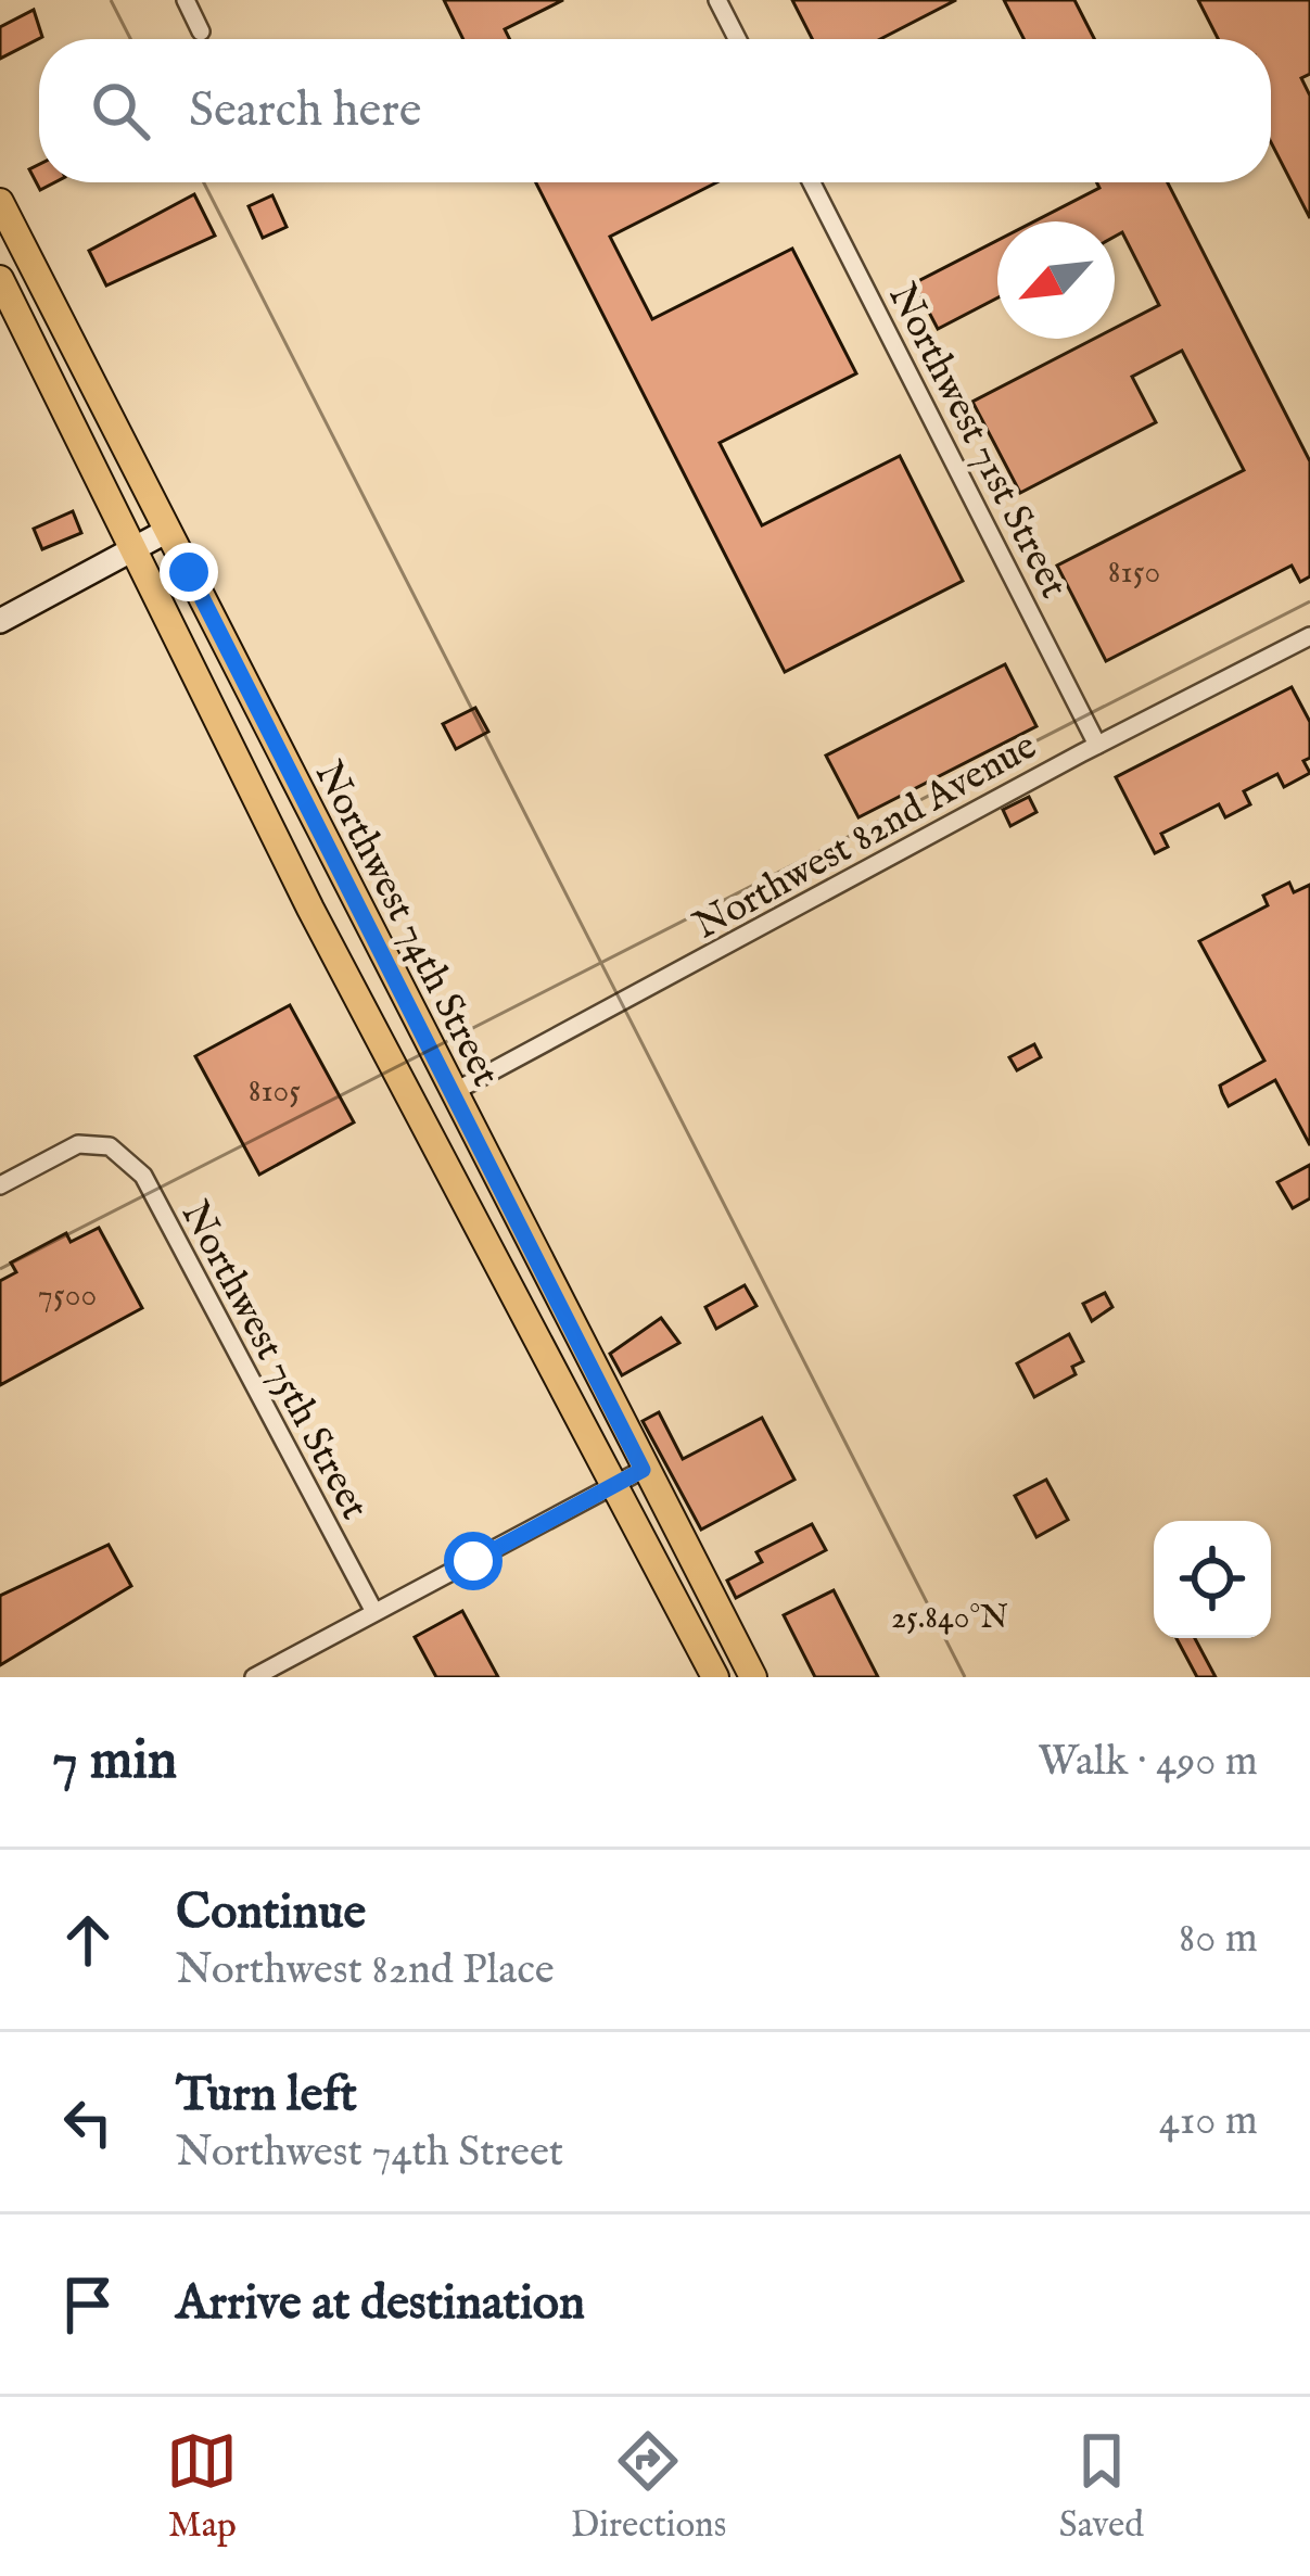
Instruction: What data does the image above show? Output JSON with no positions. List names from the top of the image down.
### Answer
{
  "streets": {
    "main road": ["Northwest 74th Street"],
    "street": ["Northwest 71st Street", "Northwest 82nd Avenue", "Northwest 75th Street"]
  },
  "crossings": [
    ["Northwest 71st Street", "Northwest 82nd Avenue"],
    ["Northwest 82nd Avenue", "Northwest 74th Street"]
  ],
  "house_numbers": ["8150", "8105", "7500"],
  "north": "bottom left",
  "page": {
    "search": "Search here",
    "heading": ["7 min", "Walk · 490 m"],
    "list": [
      ["Continue", "Northwest 82nd Place", "80 m"],
      ["Turn left", "Northwest 74th Street", "410 m"],
      "Arrive at destination"
    ],
    "nav": ["Map", "Directions", "Saved"]
  },
  "coordinates": ["25.840°N"]
}
